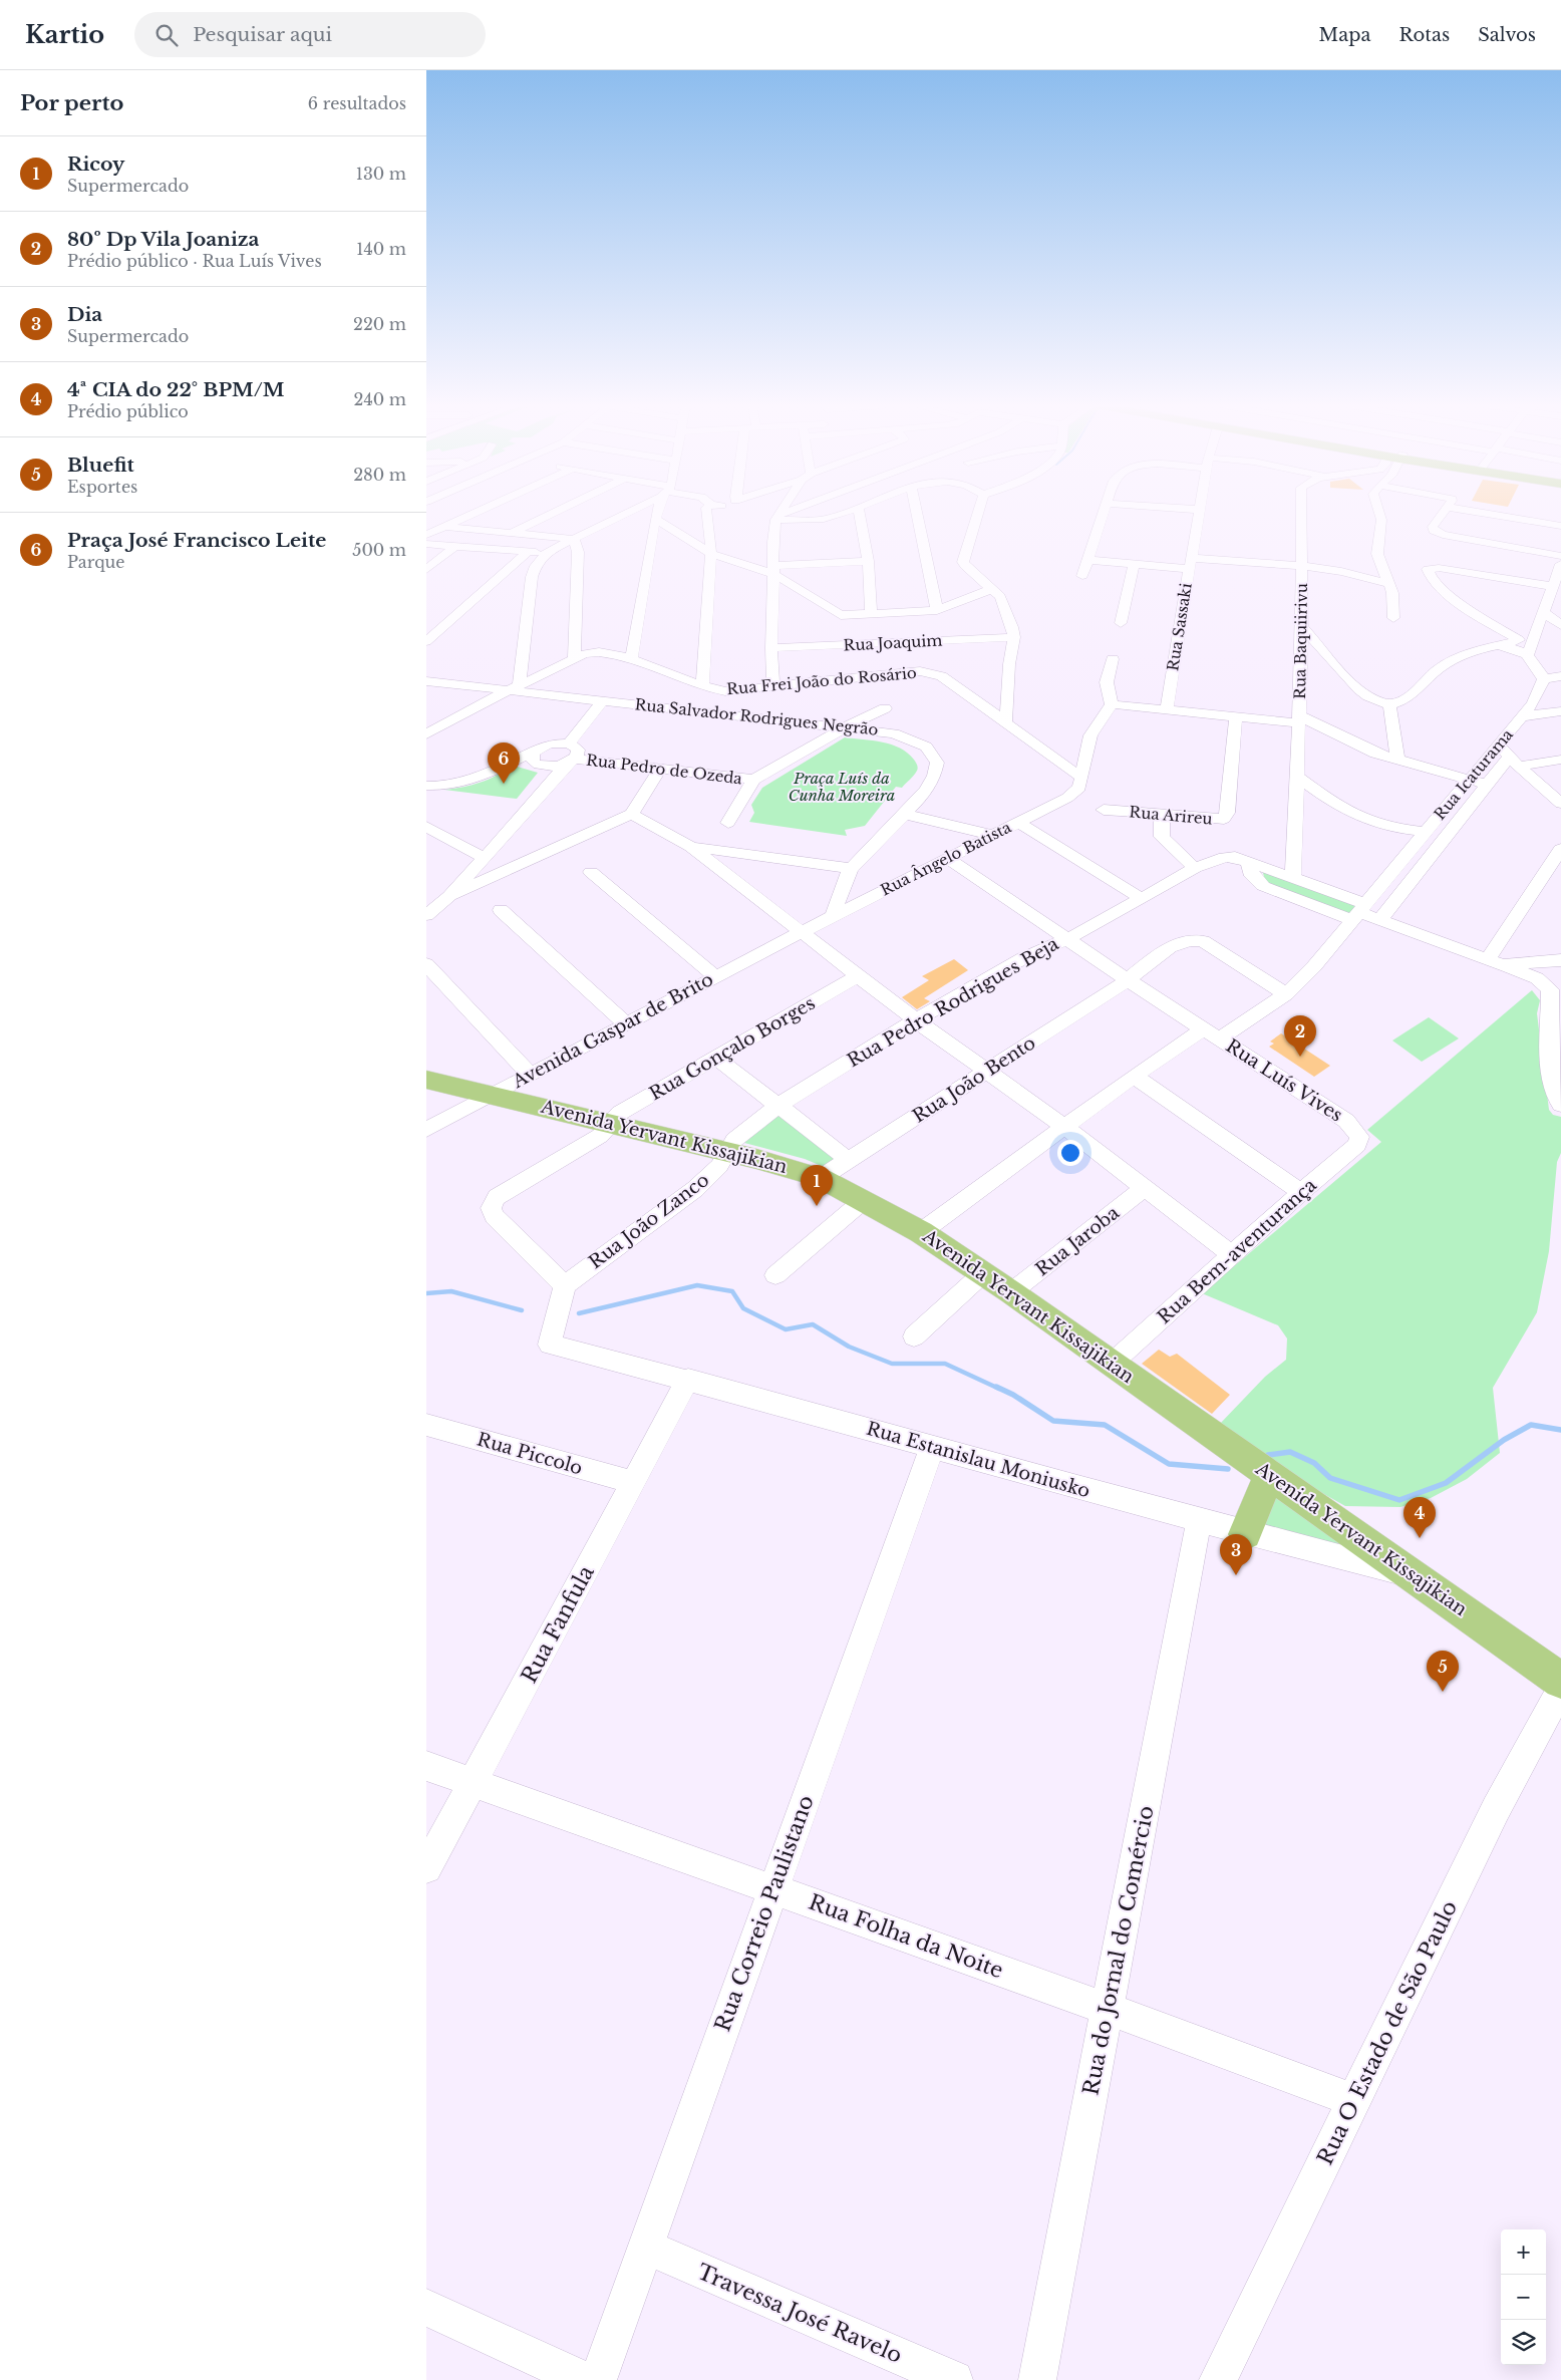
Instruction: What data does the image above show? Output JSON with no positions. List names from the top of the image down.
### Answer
{
  "streets": {
    "main road": ["Avenida Yervant Kissajikian"],
    "street": [
      "Rua Sassaki",
      "Rua Baquiirivu",
      "Rua Joaquim",
      "Rua Frei João do Rosário",
      "Rua Salvador Rodrigues Negrão",
      "Rua Pedro de Ozeda",
      "Rua Icaturama",
      "Rua Arireu",
      "Rua Ângelo Batista",
      "Rua Pedro Rodrigues Beja",
      "Avenida Gaspar de Brito",
      "Rua Gonçalo Borges",
      "Rua João Bento",
      "Rua Luís Vives",
      "Rua João Zanco",
      "Rua Jaroba",
      "Rua Bem-aventurança",
      "Rua Piccolo",
      "Rua Estanislau Moniusko",
      "Rua Fanfula",
      "Rua Correio Paulistano",
      "Rua Folha da Noite",
      "Rua do Jornal do Comércio",
      "Rua O Estado de São Paulo",
      "Travessa José Ravelo"
    ]
  },
  "crossings": [
    ["Rua Baquiirivu", "Rua Pedro Rodrigues Beja"],
    ["Rua Frei João do Rosário", "Rua Salvador Rodrigues Negrão"],
    ["Rua Frei João do Rosário", "Rua Ângelo Batista"],
    ["Rua Icaturama", "Rua Pedro Rodrigues Beja"],
    ["Rua Icaturama", "Rua João Bento"],
    ["Rua Icaturama", "Rua Luís Vives"],
    ["Rua Icaturama", "Avenida Yervant Kissajikian"],
    ["Rua Ângelo Batista", "Avenida Gaspar de Brito"],
    ["Rua Ângelo Batista", "Rua Luís Vives"],
    ["Rua Pedro Rodrigues Beja", "Rua Luís Vives"],
    ["Rua Pedro Rodrigues Beja", "Avenida Yervant Kissajikian"],
    ["Rua Pedro Rodrigues Beja", "Rua João Zanco"],
    ["Avenida Gaspar de Brito", "Avenida Yervant Kissajikian"],
    ["Rua Gonçalo Borges", "Avenida Yervant Kissajikian"],
    ["Rua Gonçalo Borges", "Rua João Zanco"],
    ["Rua Gonçalo Borges", "Rua Estanislau Moniusko"],
    ["Rua João Bento", "Rua Luís Vives"],
    ["Rua João Bento", "Avenida Yervant Kissajikian"],
    ["Rua Luís Vives", "Rua Bem-aventurança"],
    ["Avenida Yervant Kissajikian", "Rua João Zanco"],
    ["Avenida Yervant Kissajikian", "Rua Jaroba"],
    ["Avenida Yervant Kissajikian", "Rua Bem-aventurança"],
    ["Avenida Yervant Kissajikian", "Rua Estanislau Moniusko"],
    ["Rua João Zanco", "Rua Estanislau Moniusko"],
    ["Rua Piccolo", "Rua Fanfula"],
    ["Rua Estanislau Moniusko", "Rua Fanfula"],
    ["Rua Estanislau Moniusko", "Rua Correio Paulistano"],
    ["Rua Estanislau Moniusko", "Rua do Jornal do Comércio"],
    ["Rua Fanfula", "Rua Folha da Noite"],
    ["Rua Correio Paulistano", "Rua Folha da Noite"],
    ["Rua Correio Paulistano", "Travessa José Ravelo"],
    ["Rua Folha da Noite", "Rua do Jornal do Comércio"],
    ["Rua Folha da Noite", "Rua O Estado de São Paulo"]
  ],
  "parks": ["Praça Luís da Cunha Moreira"],
  "page": {
    "header": "Kartio",
    "search": "Pesquisar aqui",
    "nav": ["Mapa", "Rotas", "Salvos"],
    "heading": ["Por perto", "6 resultados"],
    "list": [
      {
        "mark": "1",
        "name": "Ricoy",
        "note": "Supermercado",
        "value": "130 m"
      },
      {
        "mark": "2",
        "name": "80º Dp Vila Joaniza",
        "note": "Prédio público · Rua Luís Vives",
        "value": "140 m"
      },
      {
        "mark": "3",
        "name": "Dia",
        "note": "Supermercado",
        "value": "220 m"
      },
      {
        "mark": "4",
        "name": "4ª CIA do 22° BPM/M",
        "note": "Prédio público",
        "value": "240 m"
      },
      {
        "mark": "5",
        "name": "Bluefit",
        "note": "Esportes",
        "value": "280 m"
      },
      {
        "mark": "6",
        "name": "Praça José Francisco Leite",
        "note": "Parque",
        "value": "500 m"
      }
    ],
    "pins": [
      "6",
      "2",
      "1",
      "4",
      "3",
      "5"
    ],
    "map_buttons": ["+", "−"]
  }
}
